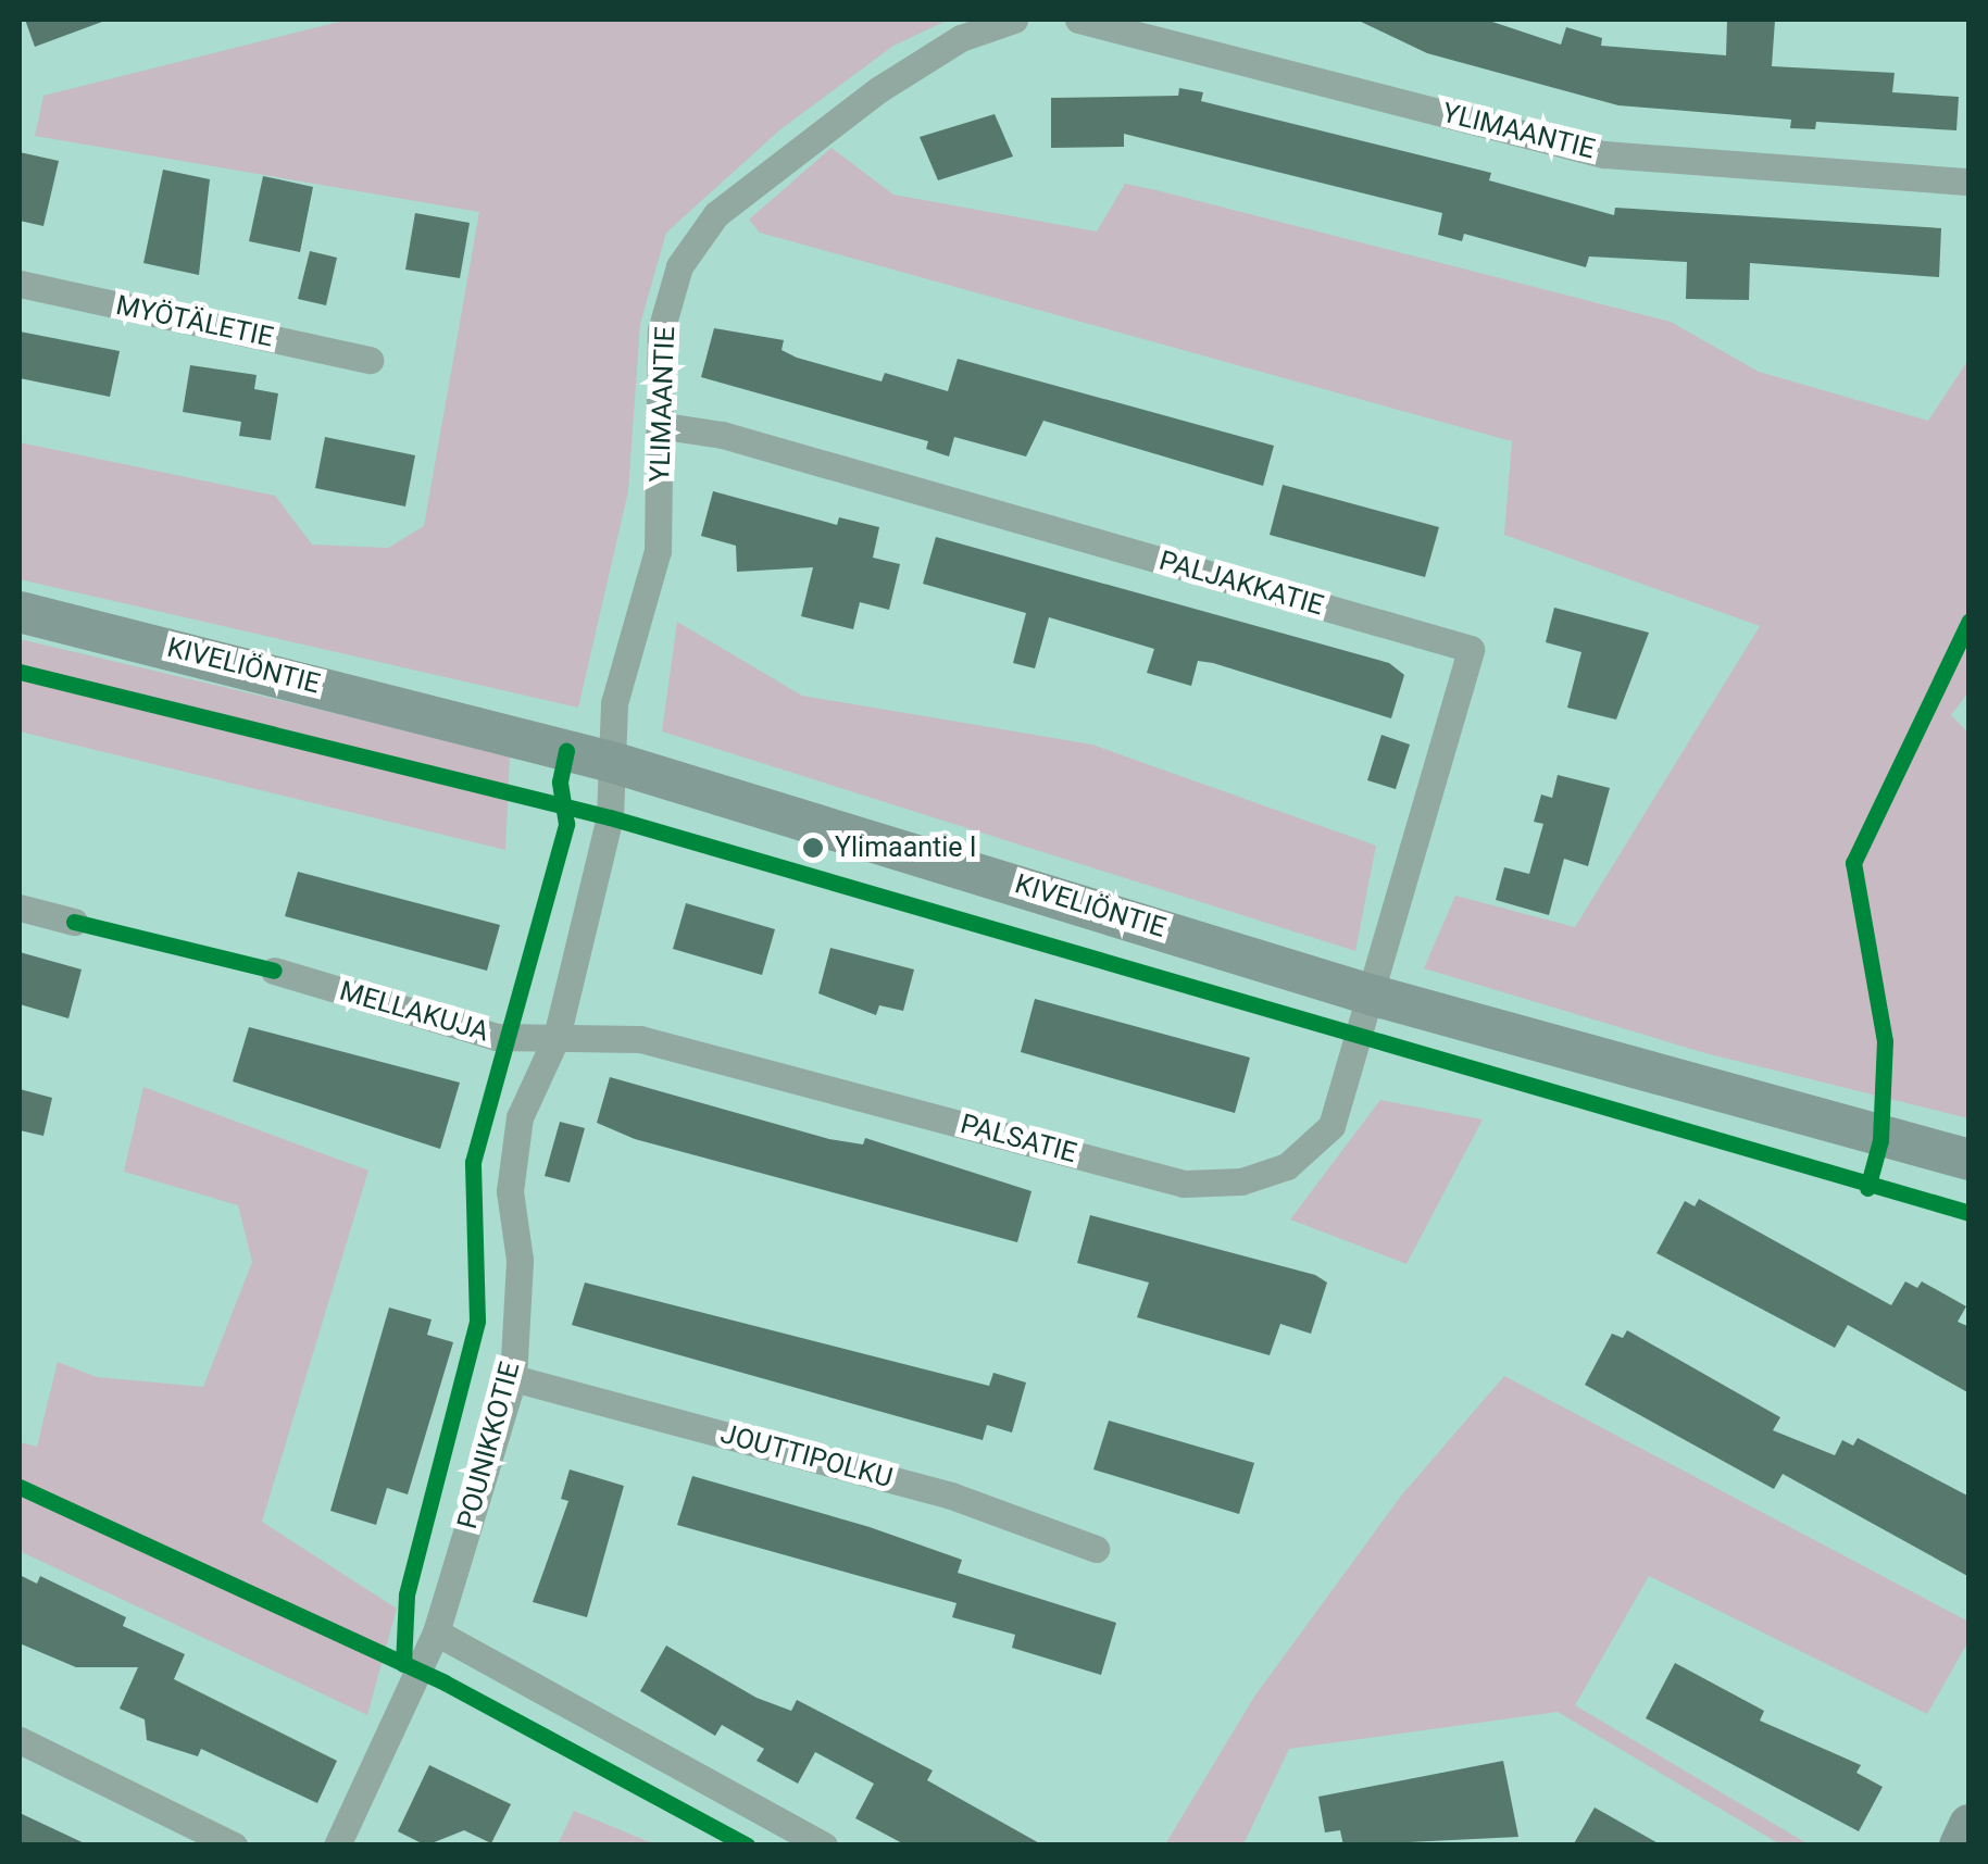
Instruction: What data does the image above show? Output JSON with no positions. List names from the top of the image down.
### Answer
{
  "streets": {
    "street": [
      "YLIMAANTIE",
      "MYÖTÄLETIE",
      "PALJAKKATIE",
      "KIVELIÖNTIE",
      "MELLAKUJA",
      "PALSATIE",
      "POUNIKKOTIE",
      "JOUTTIPOLKU"
    ]
  },
  "crossings": [
    ["YLIMAANTIE", "PALJAKKATIE"],
    ["YLIMAANTIE", "KIVELIÖNTIE"],
    ["YLIMAANTIE", "POUNIKKOTIE"],
    ["PALJAKKATIE", "KIVELIÖNTIE"],
    ["PALJAKKATIE", "PALSATIE"],
    ["KIVELIÖNTIE", "PALSATIE"],
    ["KIVELIÖNTIE", "POUNIKKOTIE"],
    ["MELLAKUJA", "PALSATIE"],
    ["MELLAKUJA", "POUNIKKOTIE"],
    ["PALSATIE", "POUNIKKOTIE"],
    ["POUNIKKOTIE", "JOUTTIPOLKU"]
  ],
  "places": ["Ylimaantie I"]
}
